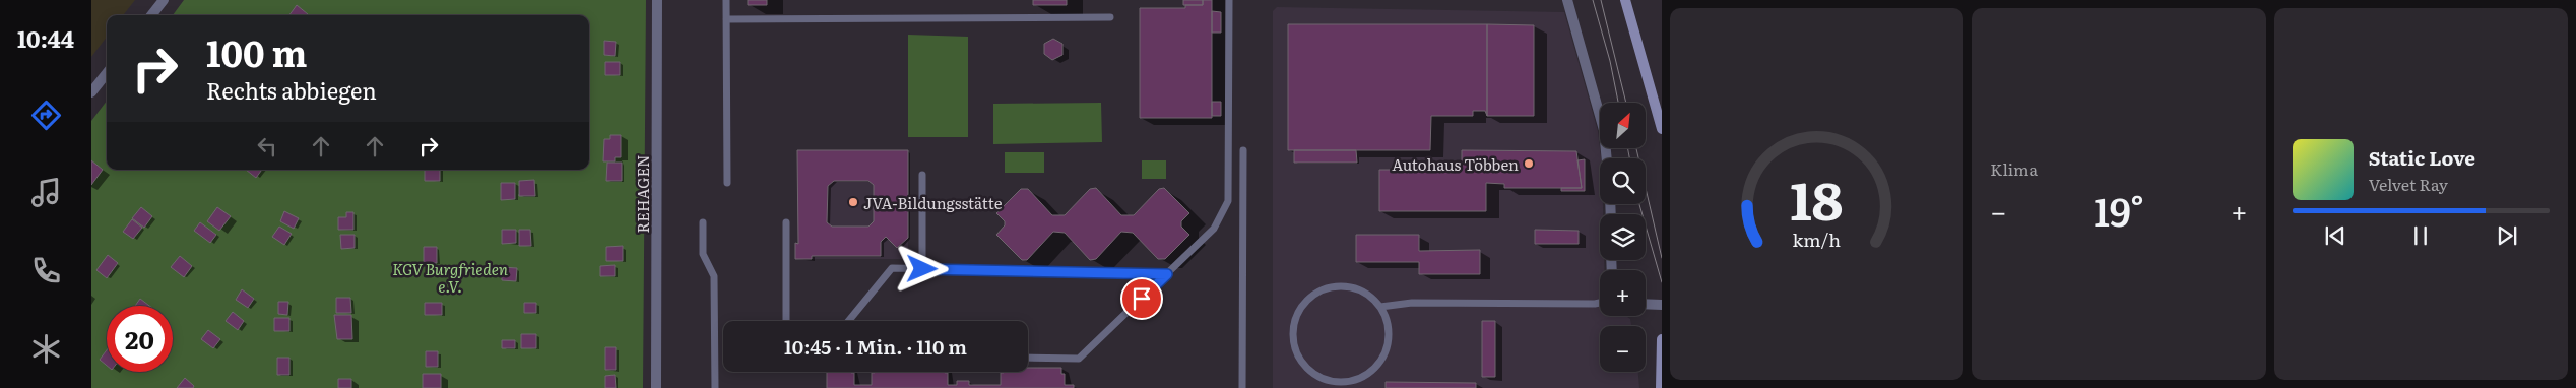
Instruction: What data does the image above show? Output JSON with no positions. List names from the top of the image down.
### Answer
{
  "streets": {
    "street": ["REHAGEN"]
  },
  "parks": ["KGV Burgfrieden e.V."],
  "places": ["Autohaus Többen", "JVA-Bildungsstätte"],
  "north": "top right",
  "page": {
    "tabs": "10:44",
    "tile": "Klima",
    "turn": ["100 m", "Rechts abbiegen"],
    "map_buttons": ["+", "−"],
    "song": ["Static Love", "Velvet Ray"],
    "heat": ["−", "19°", "+"],
    "limit": "20",
    "trip": "10:45 · 1 Min. · 110 m",
    "gauge": ["18", "km/h"]
  }
}
